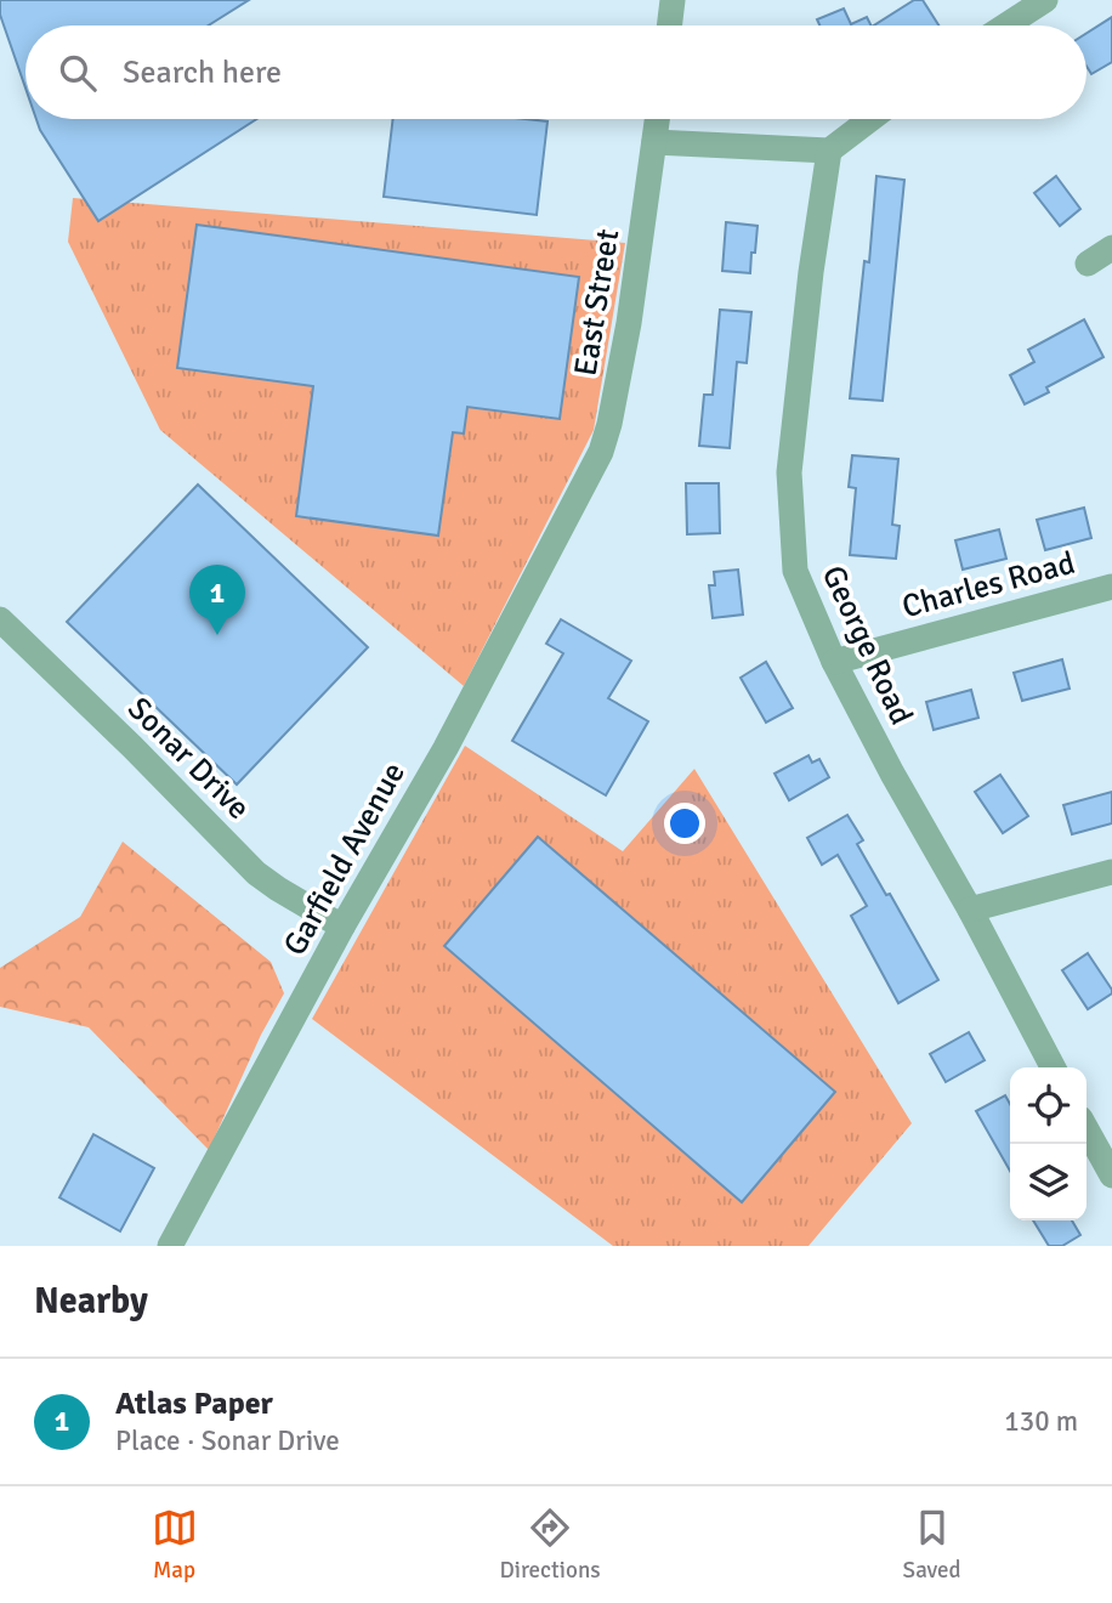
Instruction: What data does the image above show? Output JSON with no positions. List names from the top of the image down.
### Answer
{
  "streets": {
    "street": [
      "East Street",
      "Charles Road",
      "George Road",
      "Sonar Drive",
      "Garfield Avenue"
    ]
  },
  "crossings": [
    ["East Street", "Garfield Avenue"],
    ["Charles Road", "George Road"],
    ["Sonar Drive", "Garfield Avenue"]
  ],
  "page": {
    "search": "Search here",
    "pins": "1",
    "heading": "Nearby",
    "list": [
      {
        "mark": "1",
        "name": "Atlas Paper",
        "note": "Place · Sonar Drive",
        "value": "130 m"
      }
    ],
    "nav": ["Map", "Directions", "Saved"]
  }
}
